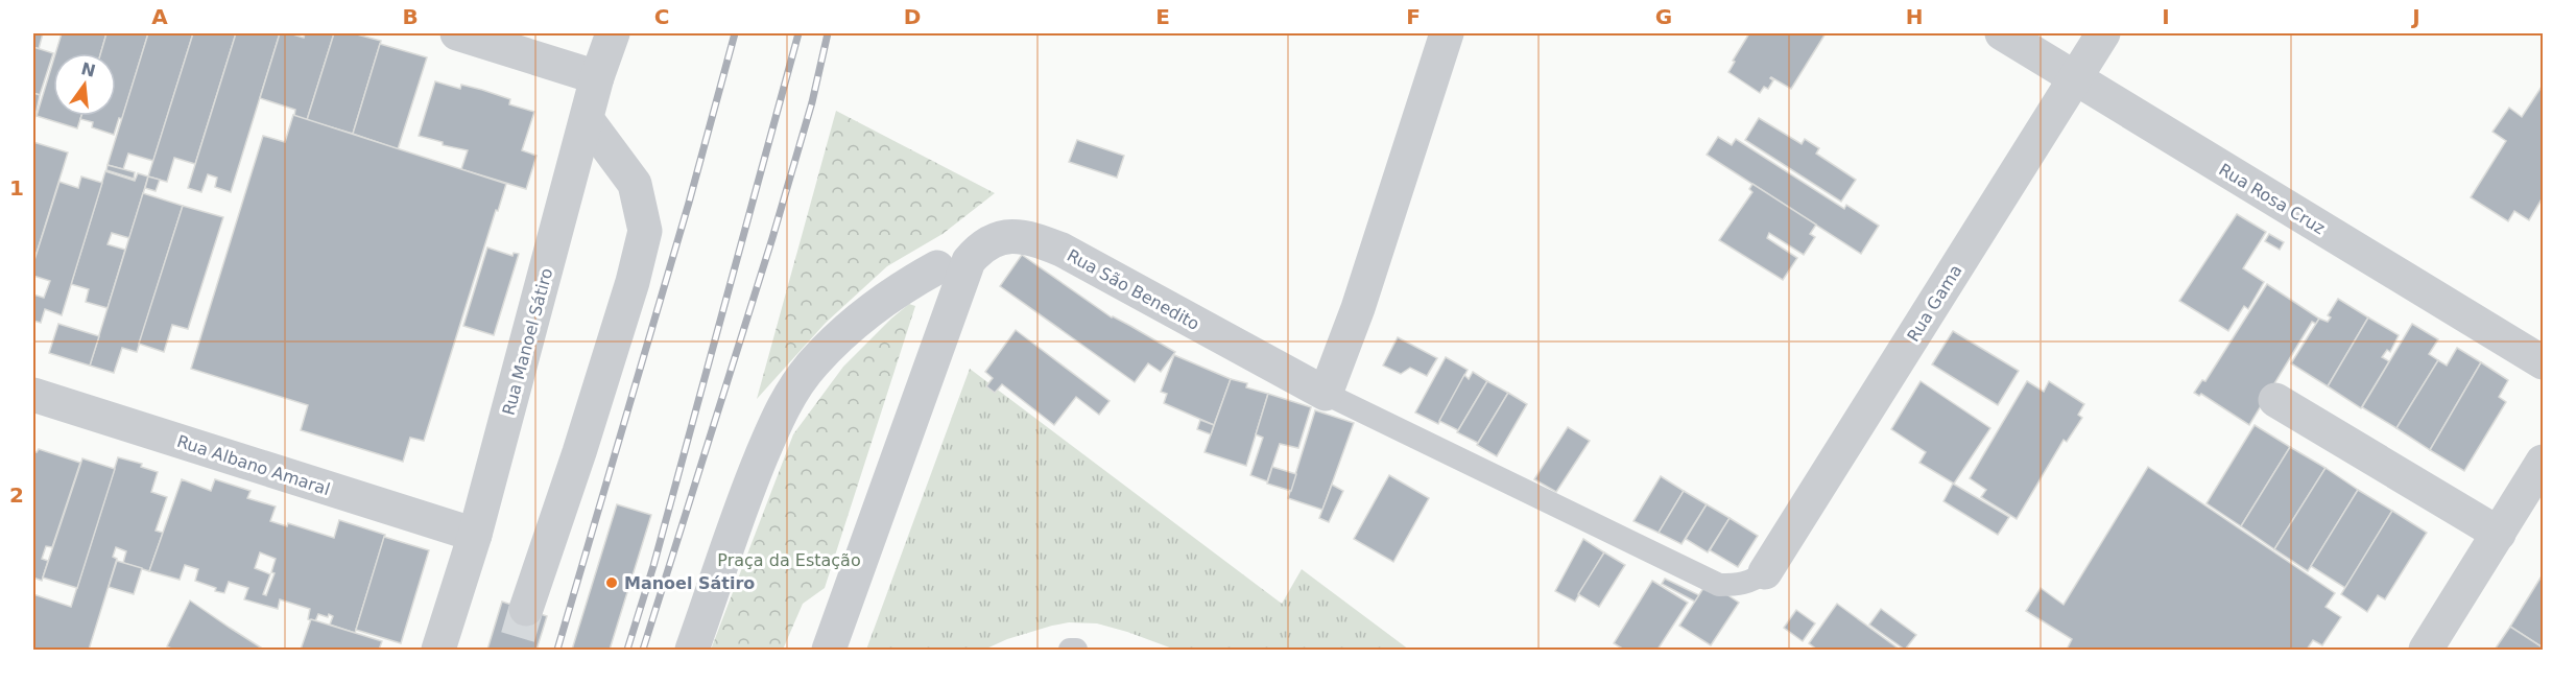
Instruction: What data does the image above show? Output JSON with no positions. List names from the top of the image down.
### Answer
{
  "streets": {
    "street": [
      "Rua Rosa Cruz",
      "Rua São Benedito",
      "Rua Gama",
      "Rua Manoel Sátiro",
      "Rua Albano Amaral"
    ]
  },
  "crossings": [
    ["Rua Rosa Cruz", "Rua Gama"],
    ["Rua Manoel Sátiro", "Rua Albano Amaral"]
  ],
  "parks": ["Praça da Estação"],
  "places": ["Manoel Sátiro"],
  "north": "top",
  "grid": {
    "columns": [
      "A",
      "B",
      "C",
      "D",
      "E",
      "F",
      "G",
      "H",
      "I",
      "J"
    ],
    "rows": ["1", "2"]
  }
}
